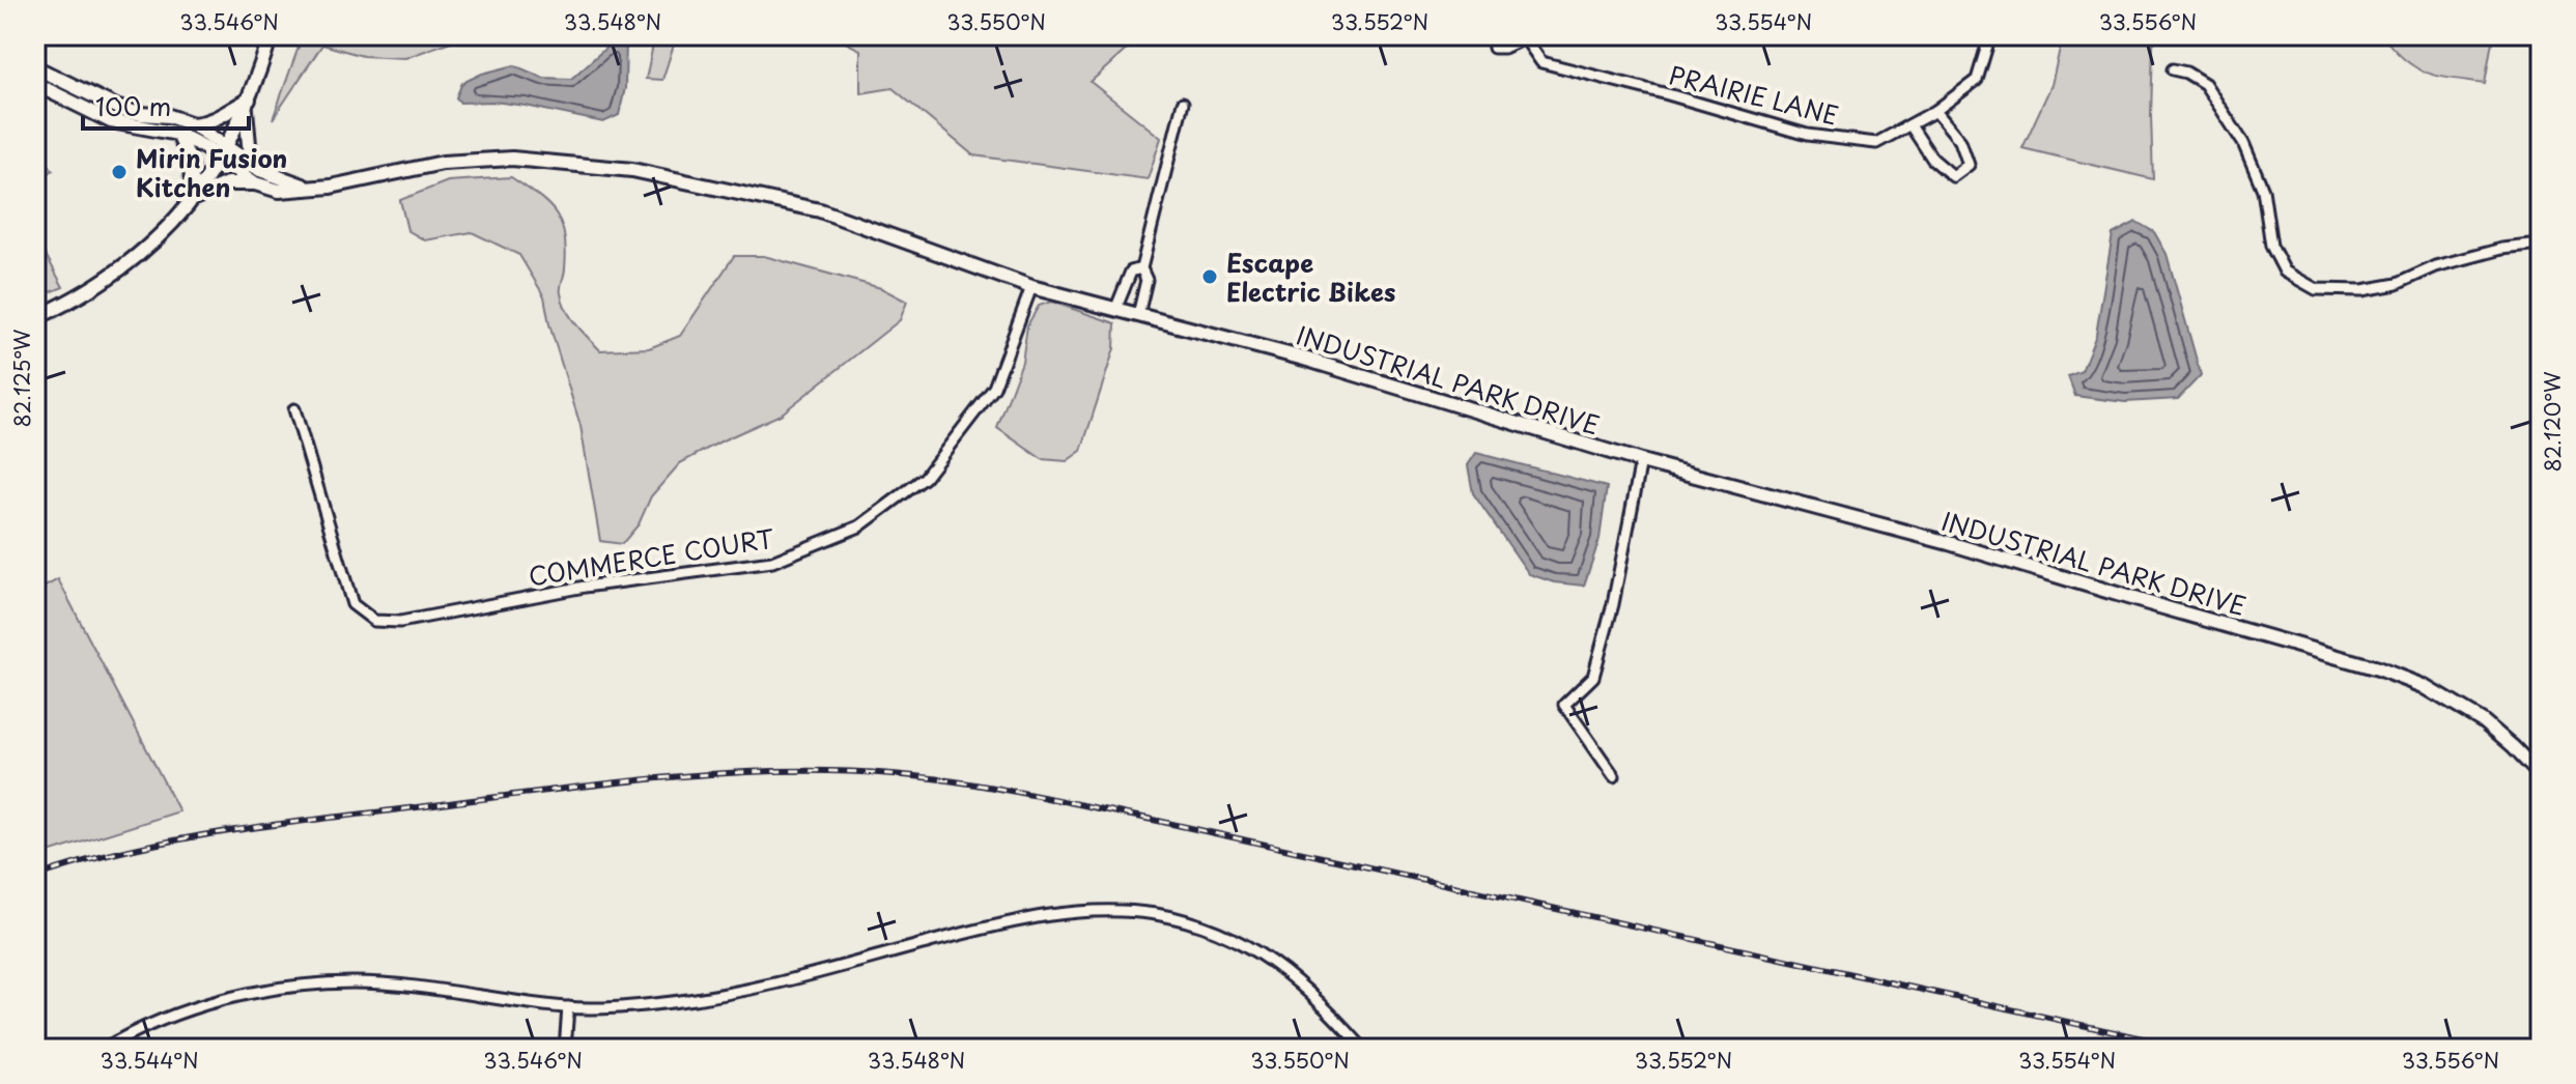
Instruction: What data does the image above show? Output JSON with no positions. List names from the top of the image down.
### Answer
{
  "streets": {
    "street": ["PRAIRIE LANE", "INDUSTRIAL PARK DRIVE", "COMMERCE COURT"]
  },
  "crossings": [
    ["INDUSTRIAL PARK DRIVE", "COMMERCE COURT"]
  ],
  "places": ["Mirin Fusion Kitchen", "Escape Electric Bikes"],
  "scale_bar": "100 m",
  "coordinates": [
    "33.546°N",
    "33.548°N",
    "33.550°N",
    "33.552°N",
    "33.554°N",
    "33.556°N",
    "82.125°W",
    "82.120°W",
    "33.544°N"
  ]
}
